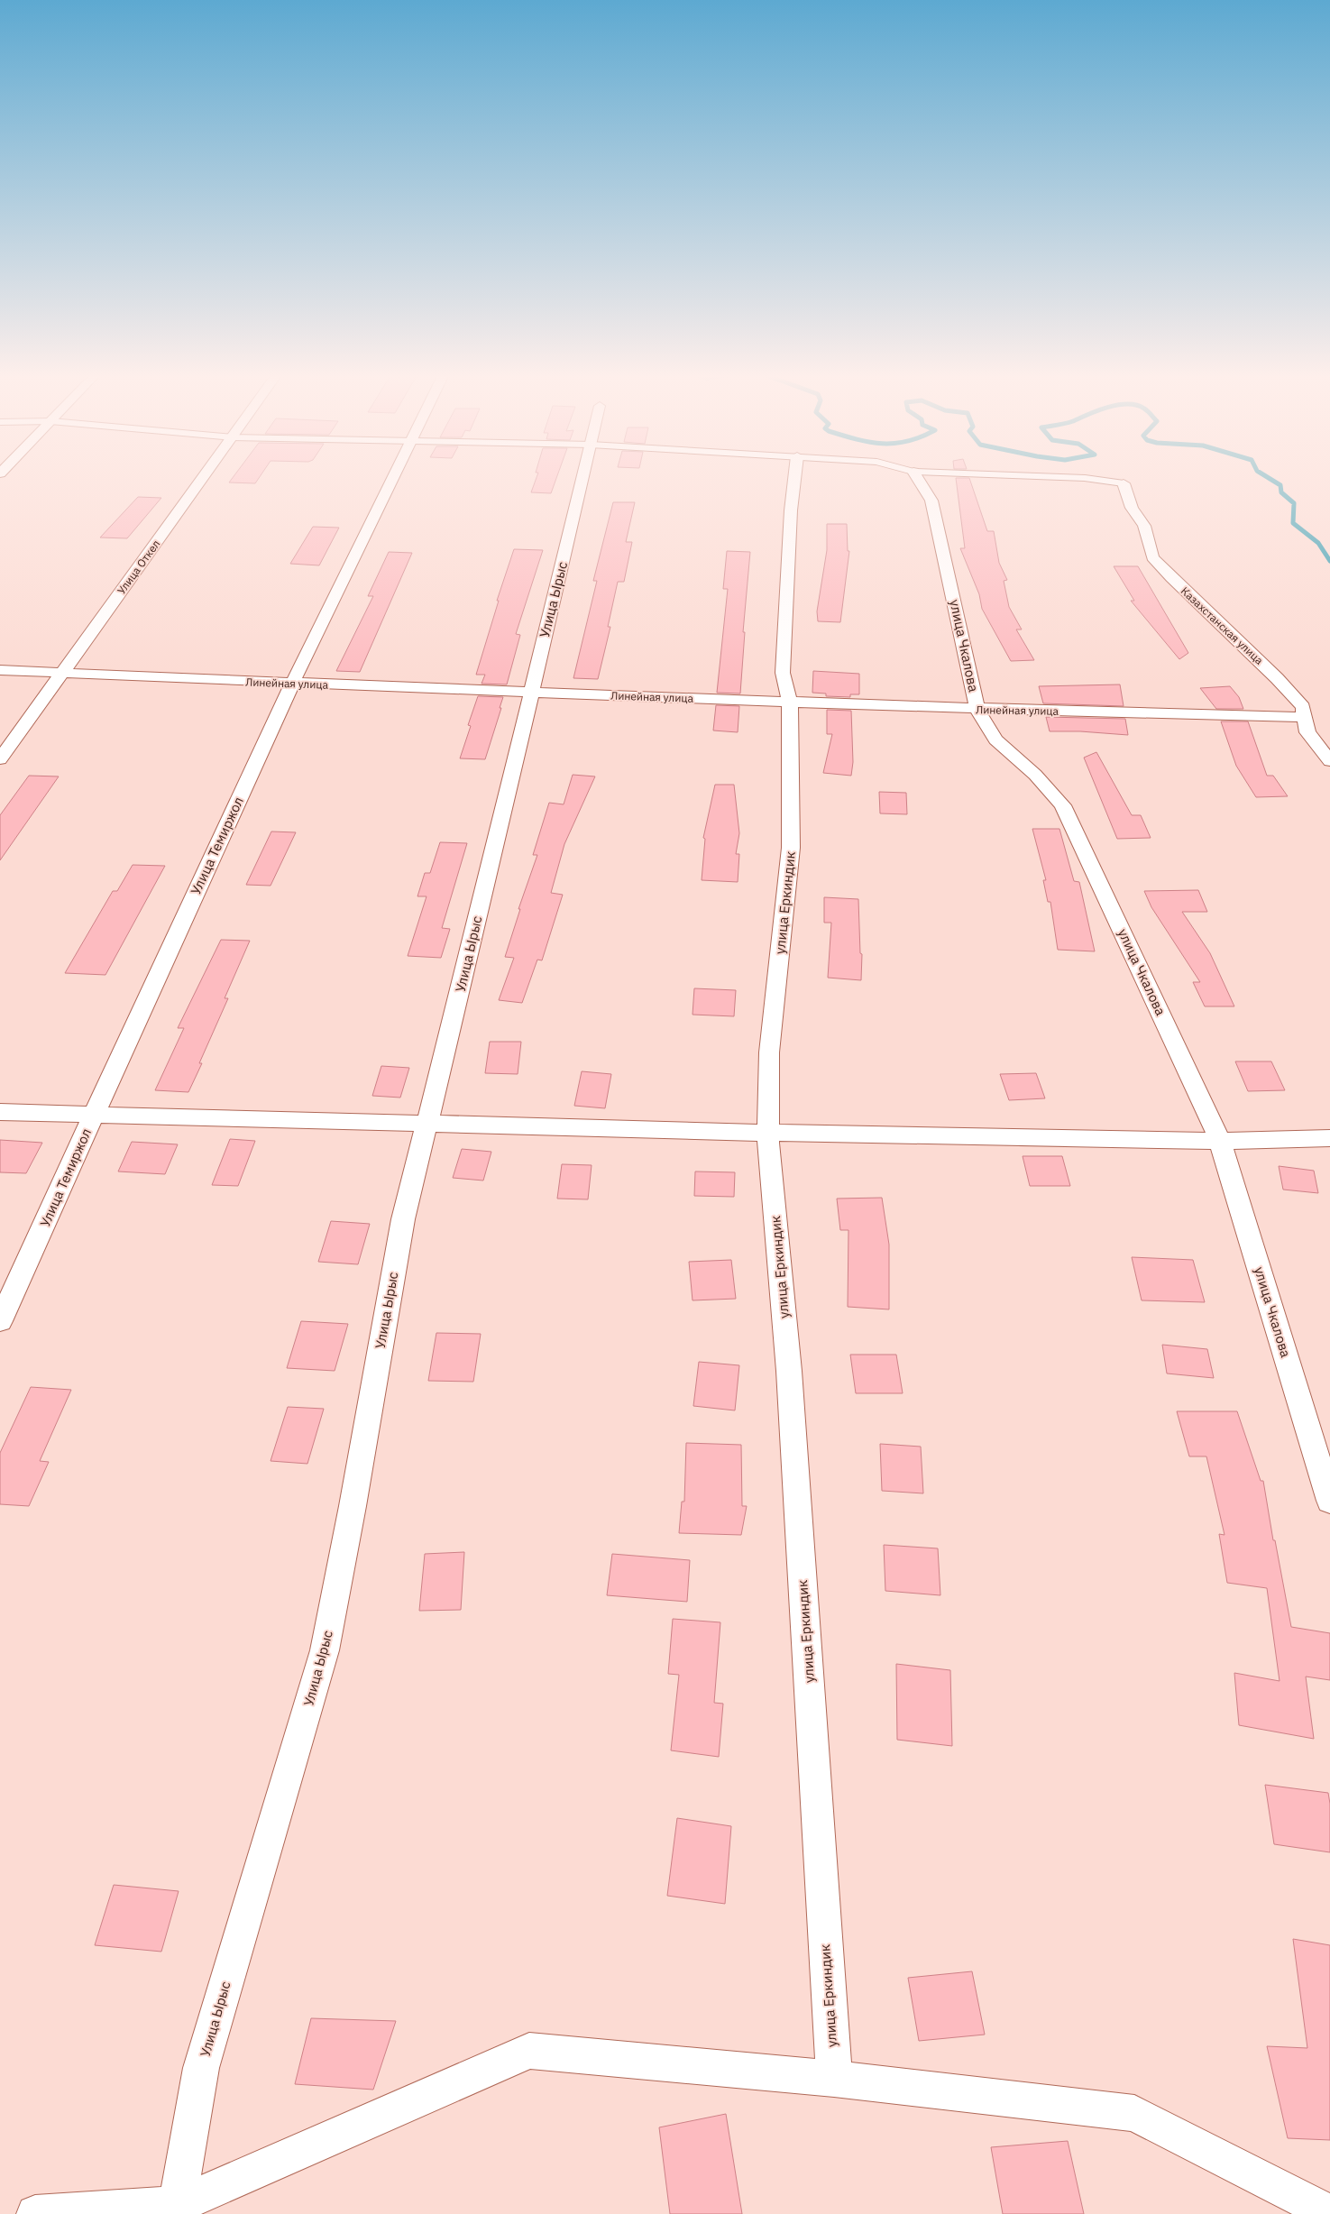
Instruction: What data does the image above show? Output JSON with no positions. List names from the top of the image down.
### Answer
{
  "streets": {
    "street": [
      "Улица Откел",
      "Улица Ырыс",
      "Казахстанская улица",
      "улица Чкалова",
      "Линейная улица",
      "Улица Темиржол",
      "улица Еркиндик"
    ]
  },
  "crossings": [
    ["Улица Откел", "Линейная улица"],
    ["Улица Ырыс", "Линейная улица"],
    ["Казахстанская улица", "Линейная улица"],
    ["улица Чкалова", "Линейная улица"],
    ["Линейная улица", "Улица Темиржол"],
    ["Линейная улица", "улица Еркиндик"]
  ]
}
